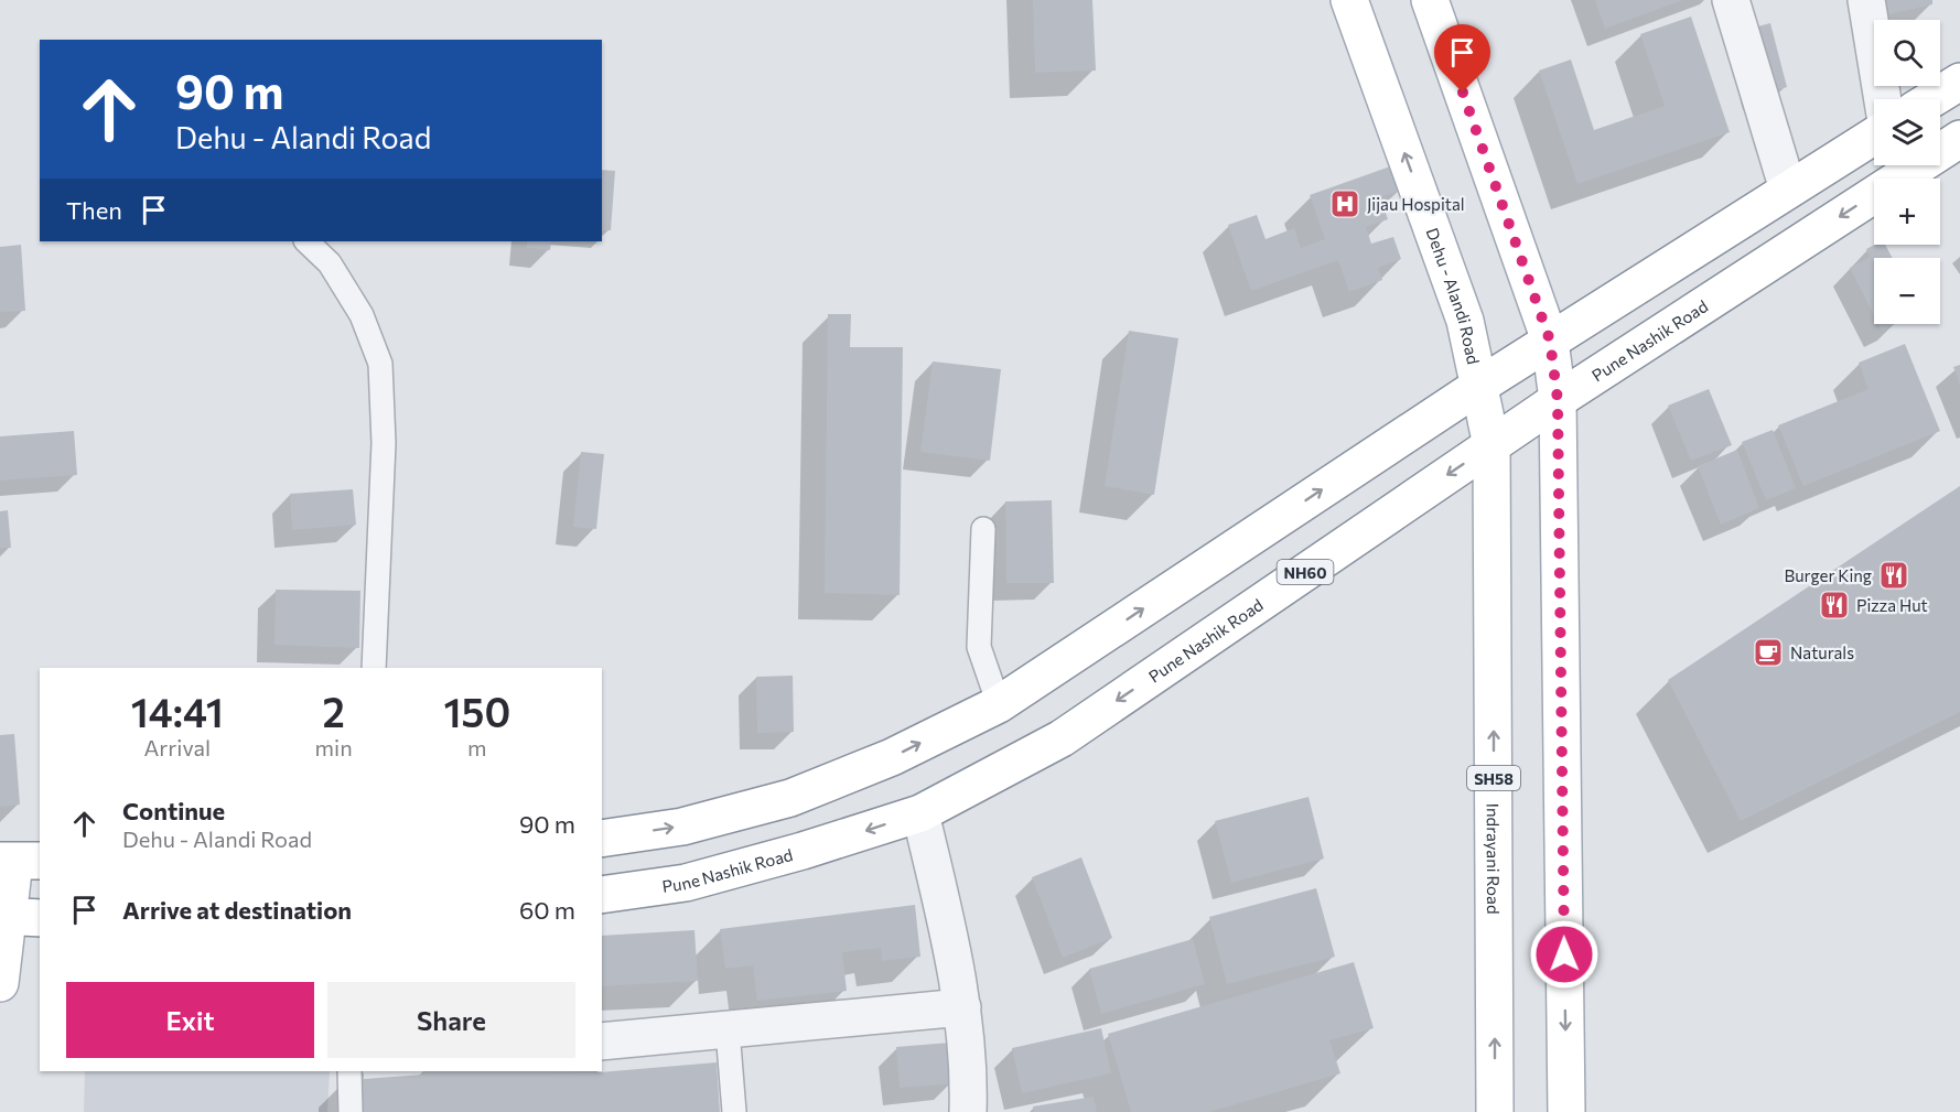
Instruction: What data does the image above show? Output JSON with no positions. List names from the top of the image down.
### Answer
{
  "streets": {
    "main road": [
      "Dehu - Alandi Road",
      "Pune Nashik Road",
      "NH60",
      "SH58",
      "Indrayani Road"
    ]
  },
  "crossings": [
    ["Dehu - Alandi Road", "Pune Nashik Road"],
    ["Dehu - Alandi Road", "Indrayani Road"],
    ["Pune Nashik Road", "Indrayani Road"]
  ],
  "places": {
    "hospital": ["Jijau Hospital"],
    "restaurant": ["Burger King", "Pizza Hut"],
    "cafe": ["Naturals"]
  },
  "page": {
    "map_buttons": ["+", "−"],
    "turn": ["90 m", "Dehu - Alandi Road"],
    "then": "Then",
    "eta": [
      "14:41",
      "Arrival",
      "2",
      "min",
      "150",
      "m"
    ],
    "list": [
      {
        "name": "Continue",
        "note": "Dehu - Alandi Road",
        "value": "90 m"
      },
      {
        "name": "Arrive at destination",
        "value": "60 m"
      }
    ],
    "buttons": ["Exit", "Share"]
  }
}
